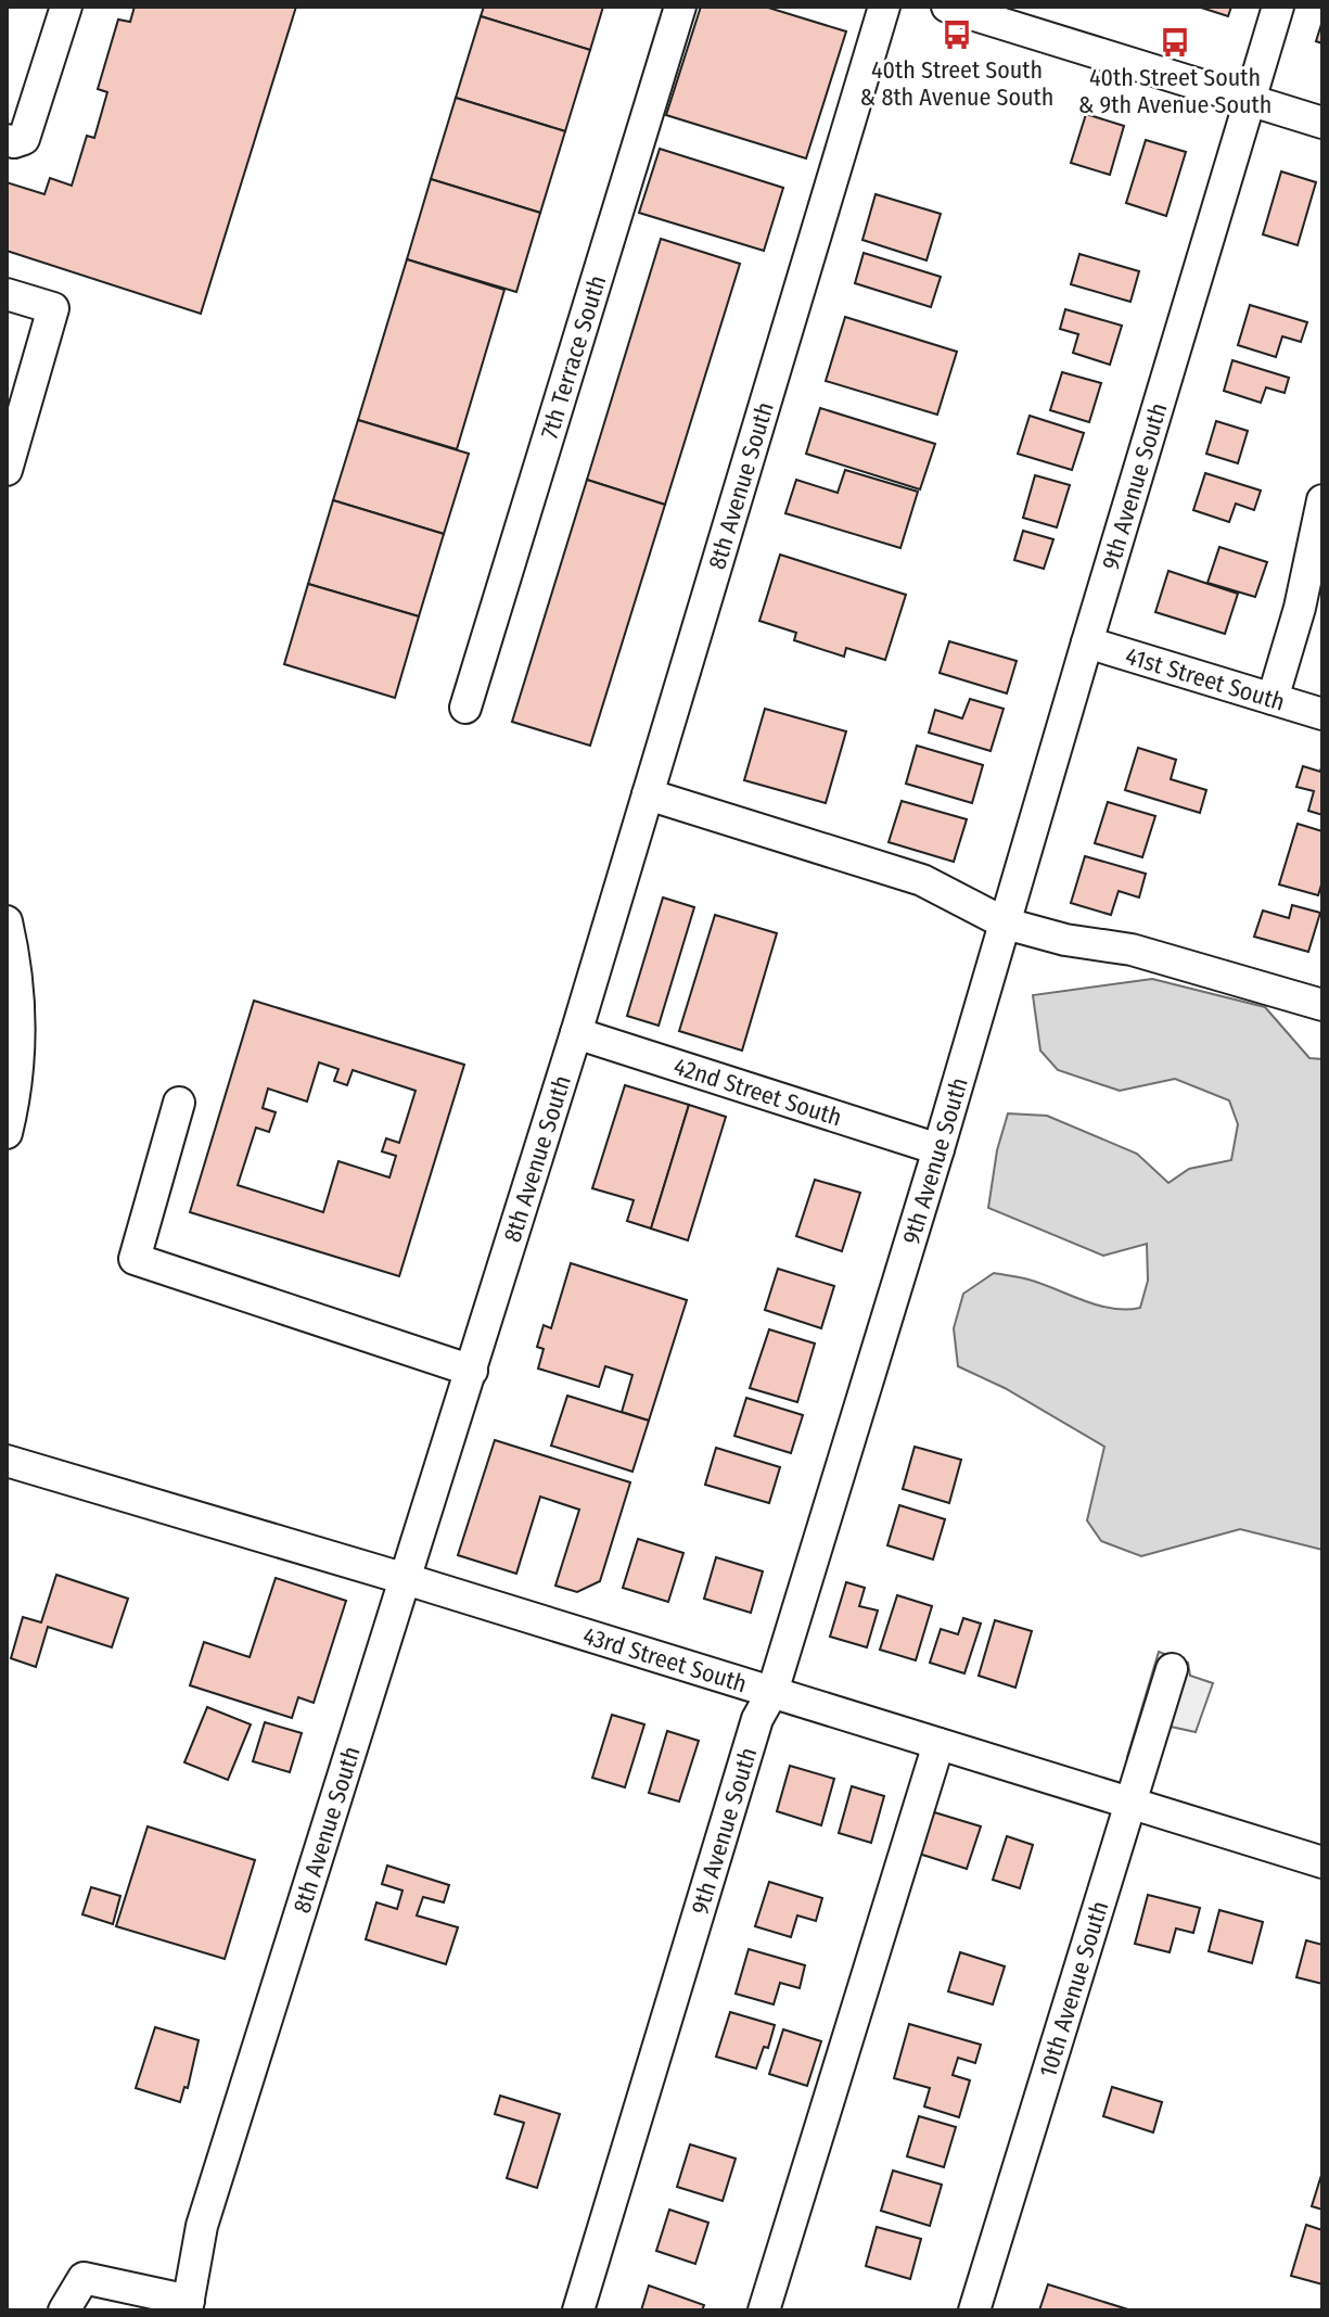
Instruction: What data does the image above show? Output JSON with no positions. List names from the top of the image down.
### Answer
{
  "streets": {
    "street": [
      "7th Terrace South",
      "8th Avenue South",
      "9th Avenue South",
      "41st Street South",
      "42nd Street South",
      "43rd Street South",
      "10th Avenue South"
    ]
  },
  "crossings": [
    ["8th Avenue South", "42nd Street South"],
    ["8th Avenue South", "43rd Street South"],
    ["9th Avenue South", "41st Street South"],
    ["9th Avenue South", "42nd Street South"],
    ["9th Avenue South", "43rd Street South"],
    ["43rd Street South", "10th Avenue South"]
  ],
  "places": {
    "bus stop": ["40th Street South & 8th Avenue South", "40th Street South & 9th Avenue South"]
  }
}
